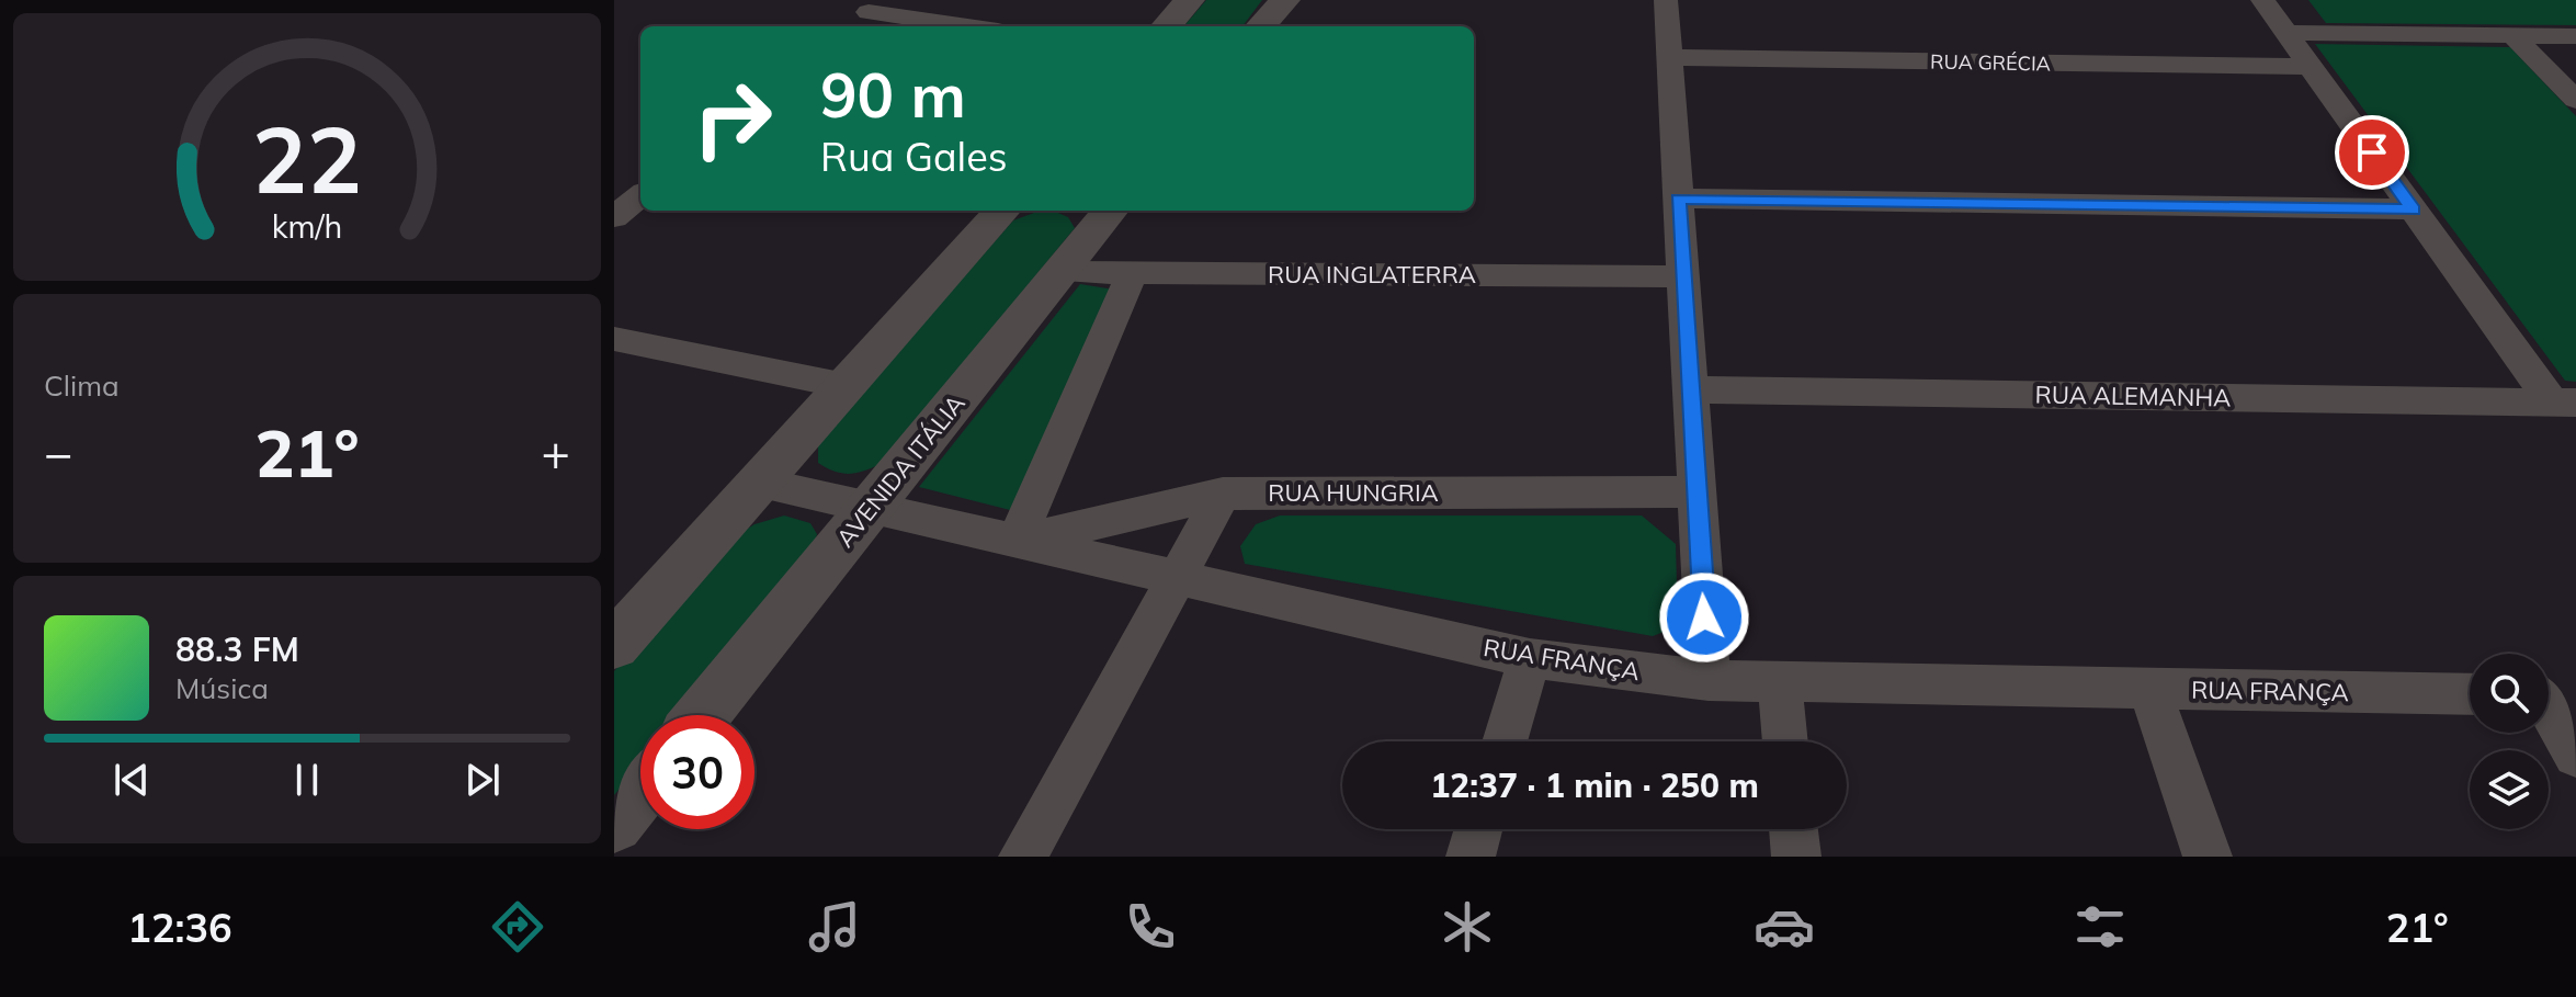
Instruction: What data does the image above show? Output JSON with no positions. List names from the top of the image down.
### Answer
{
  "streets": {
    "street": [
      "RUA GRÉCIA",
      "RUA INGLATERRA",
      "RUA ALEMANHA",
      "AVENIDA ITÁLIA",
      "RUA HUNGRIA",
      "RUA FRANÇA"
    ]
  },
  "crossings": [
    ["RUA INGLATERRA", "AVENIDA ITÁLIA"],
    ["AVENIDA ITÁLIA", "RUA FRANÇA"],
    ["RUA HUNGRIA", "RUA FRANÇA"]
  ],
  "page": {
    "turn": ["90 m", "Rua Gales"],
    "tile": "Clima",
    "heat": ["−", "21°", "+"],
    "song": ["88.3 FM", "Música"],
    "limit": "30",
    "trip": "12:37 · 1 min · 250 m",
    "tabs": ["12:36", "21°"],
    "gauge": ["22", "km/h"]
  }
}
